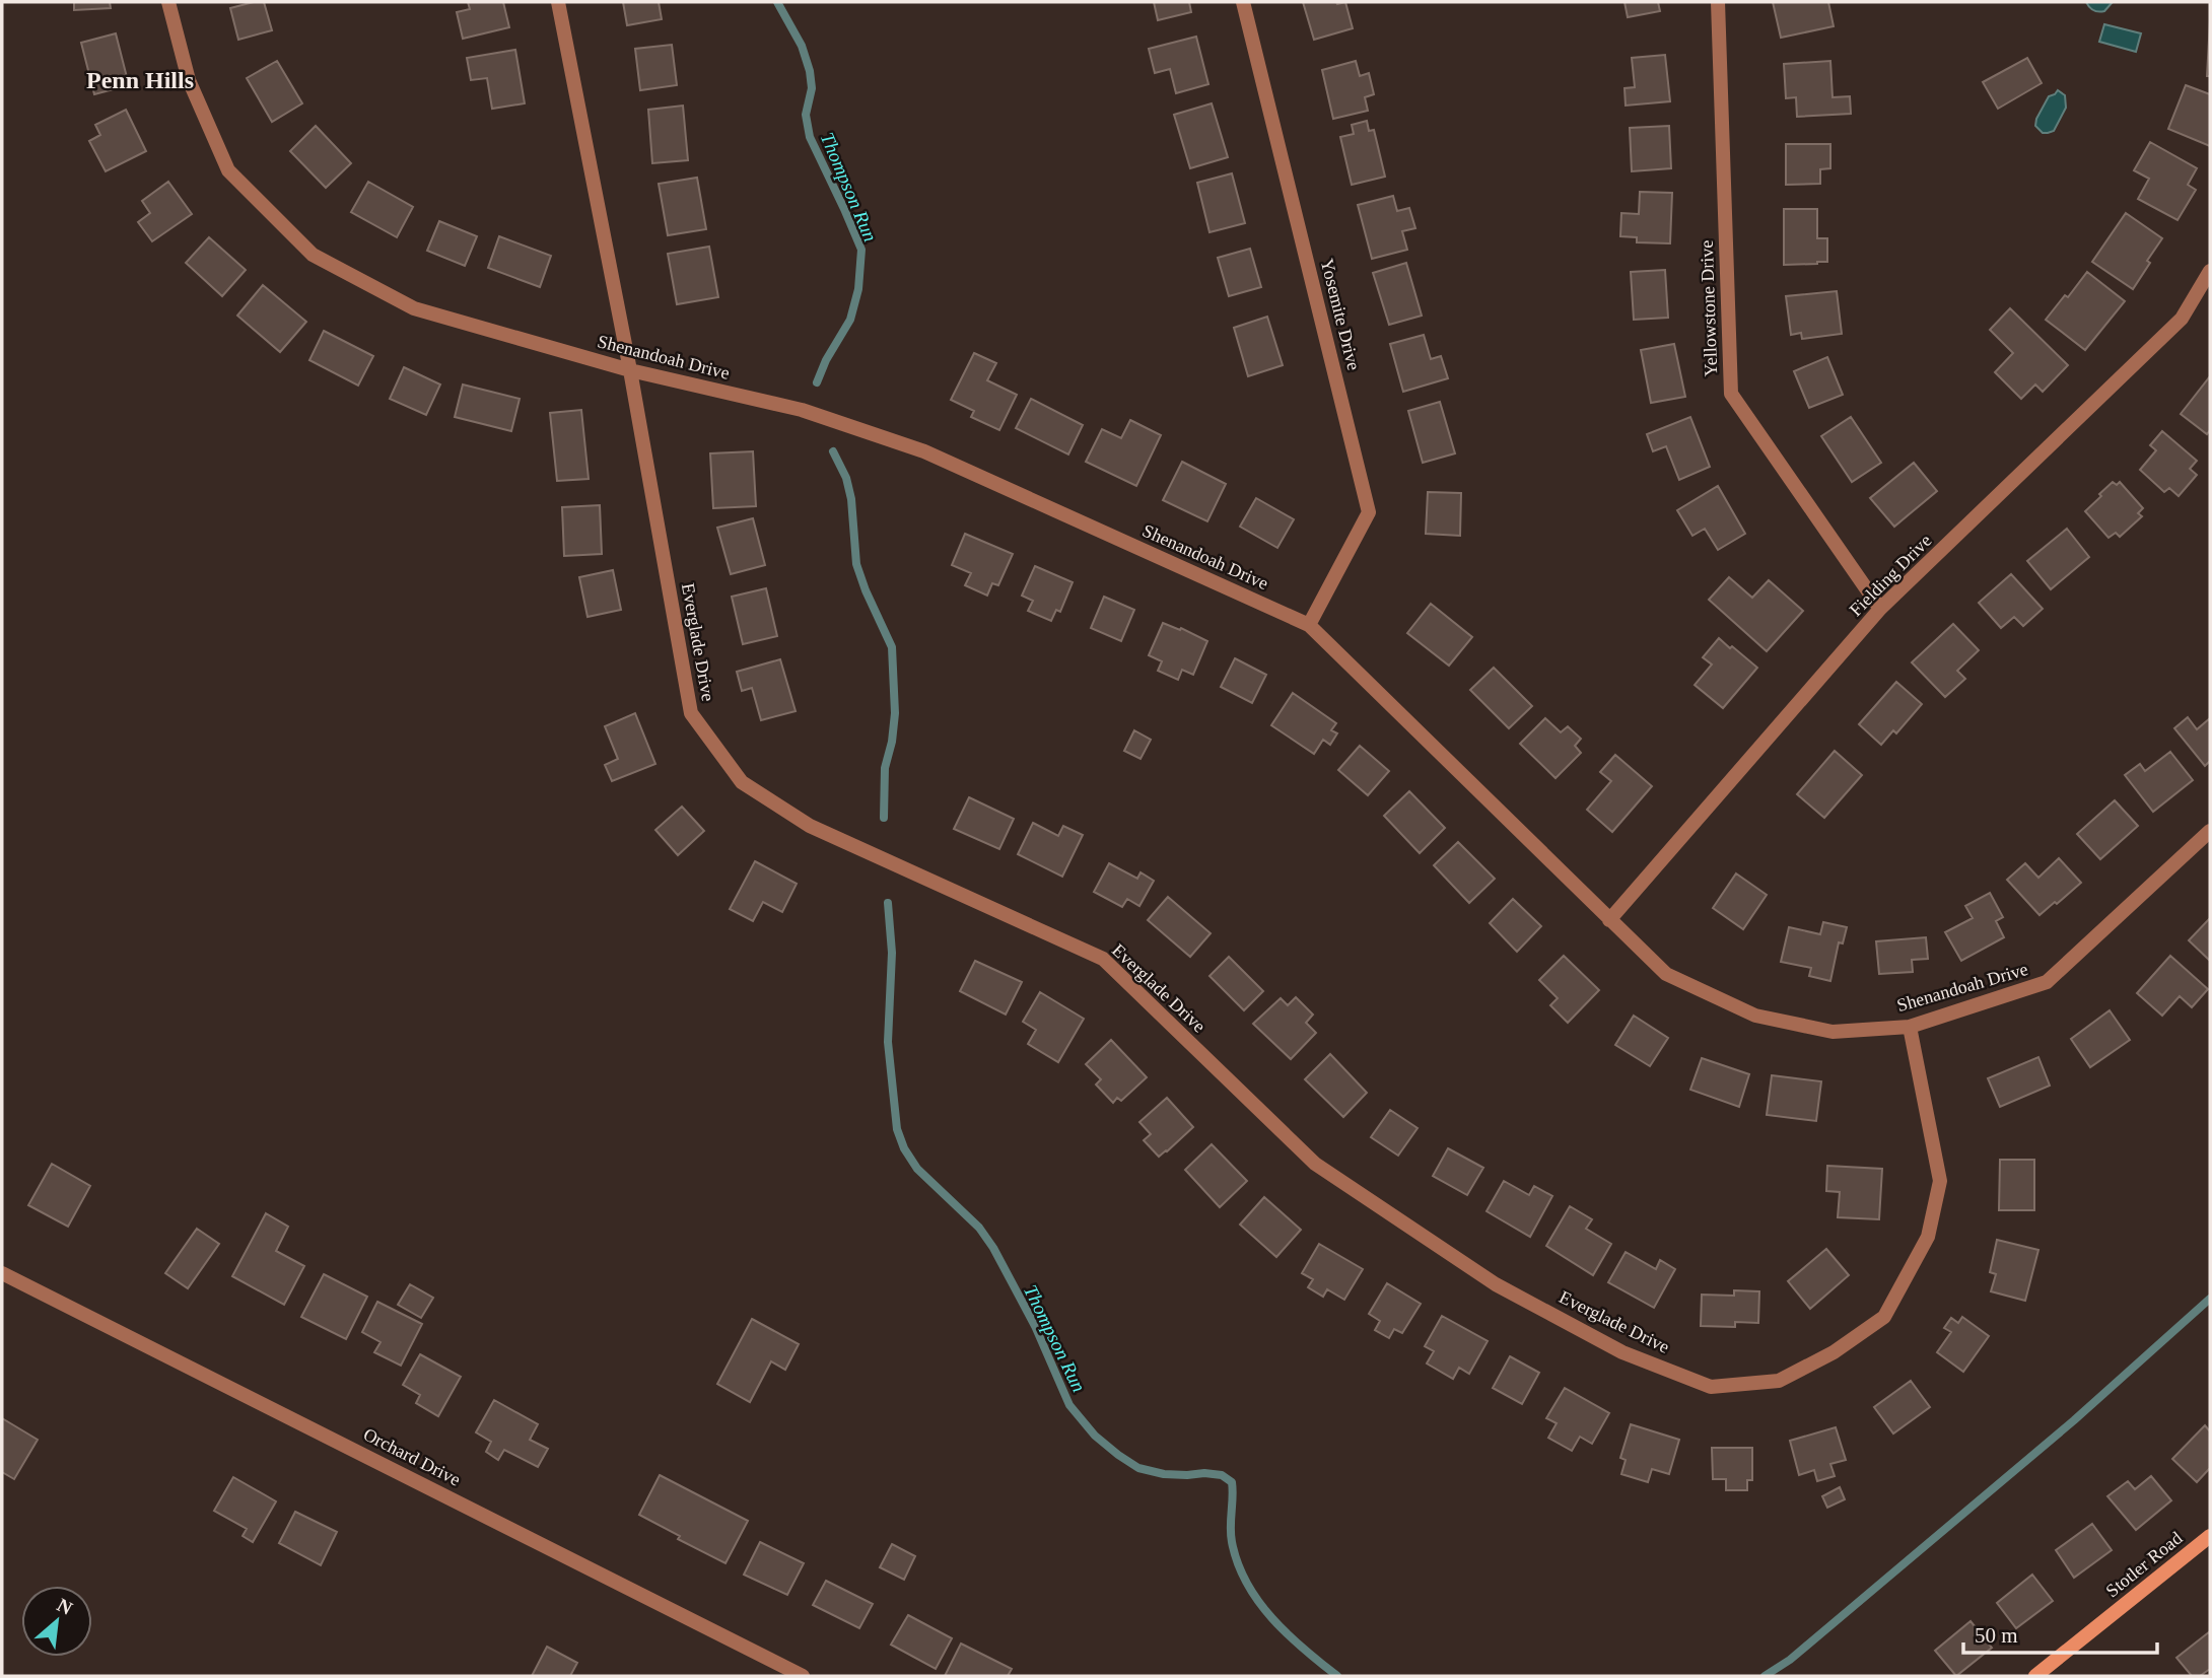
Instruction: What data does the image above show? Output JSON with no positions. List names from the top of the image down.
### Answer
{
  "streets": {
    "street": [
      "Yellowstone Drive",
      "Yosemite Drive",
      "Shenandoah Drive",
      "Fielding Drive",
      "Everglade Drive",
      "Orchard Drive",
      "Stotler Road"
    ]
  },
  "crossings": [
    ["Yellowstone Drive", "Fielding Drive"],
    ["Yosemite Drive", "Shenandoah Drive"],
    ["Shenandoah Drive", "Fielding Drive"],
    ["Shenandoah Drive", "Everglade Drive"]
  ],
  "districts": ["Penn Hills"],
  "water": ["Thompson Run"],
  "scale_bar": "50 m",
  "north": "top right"
}
